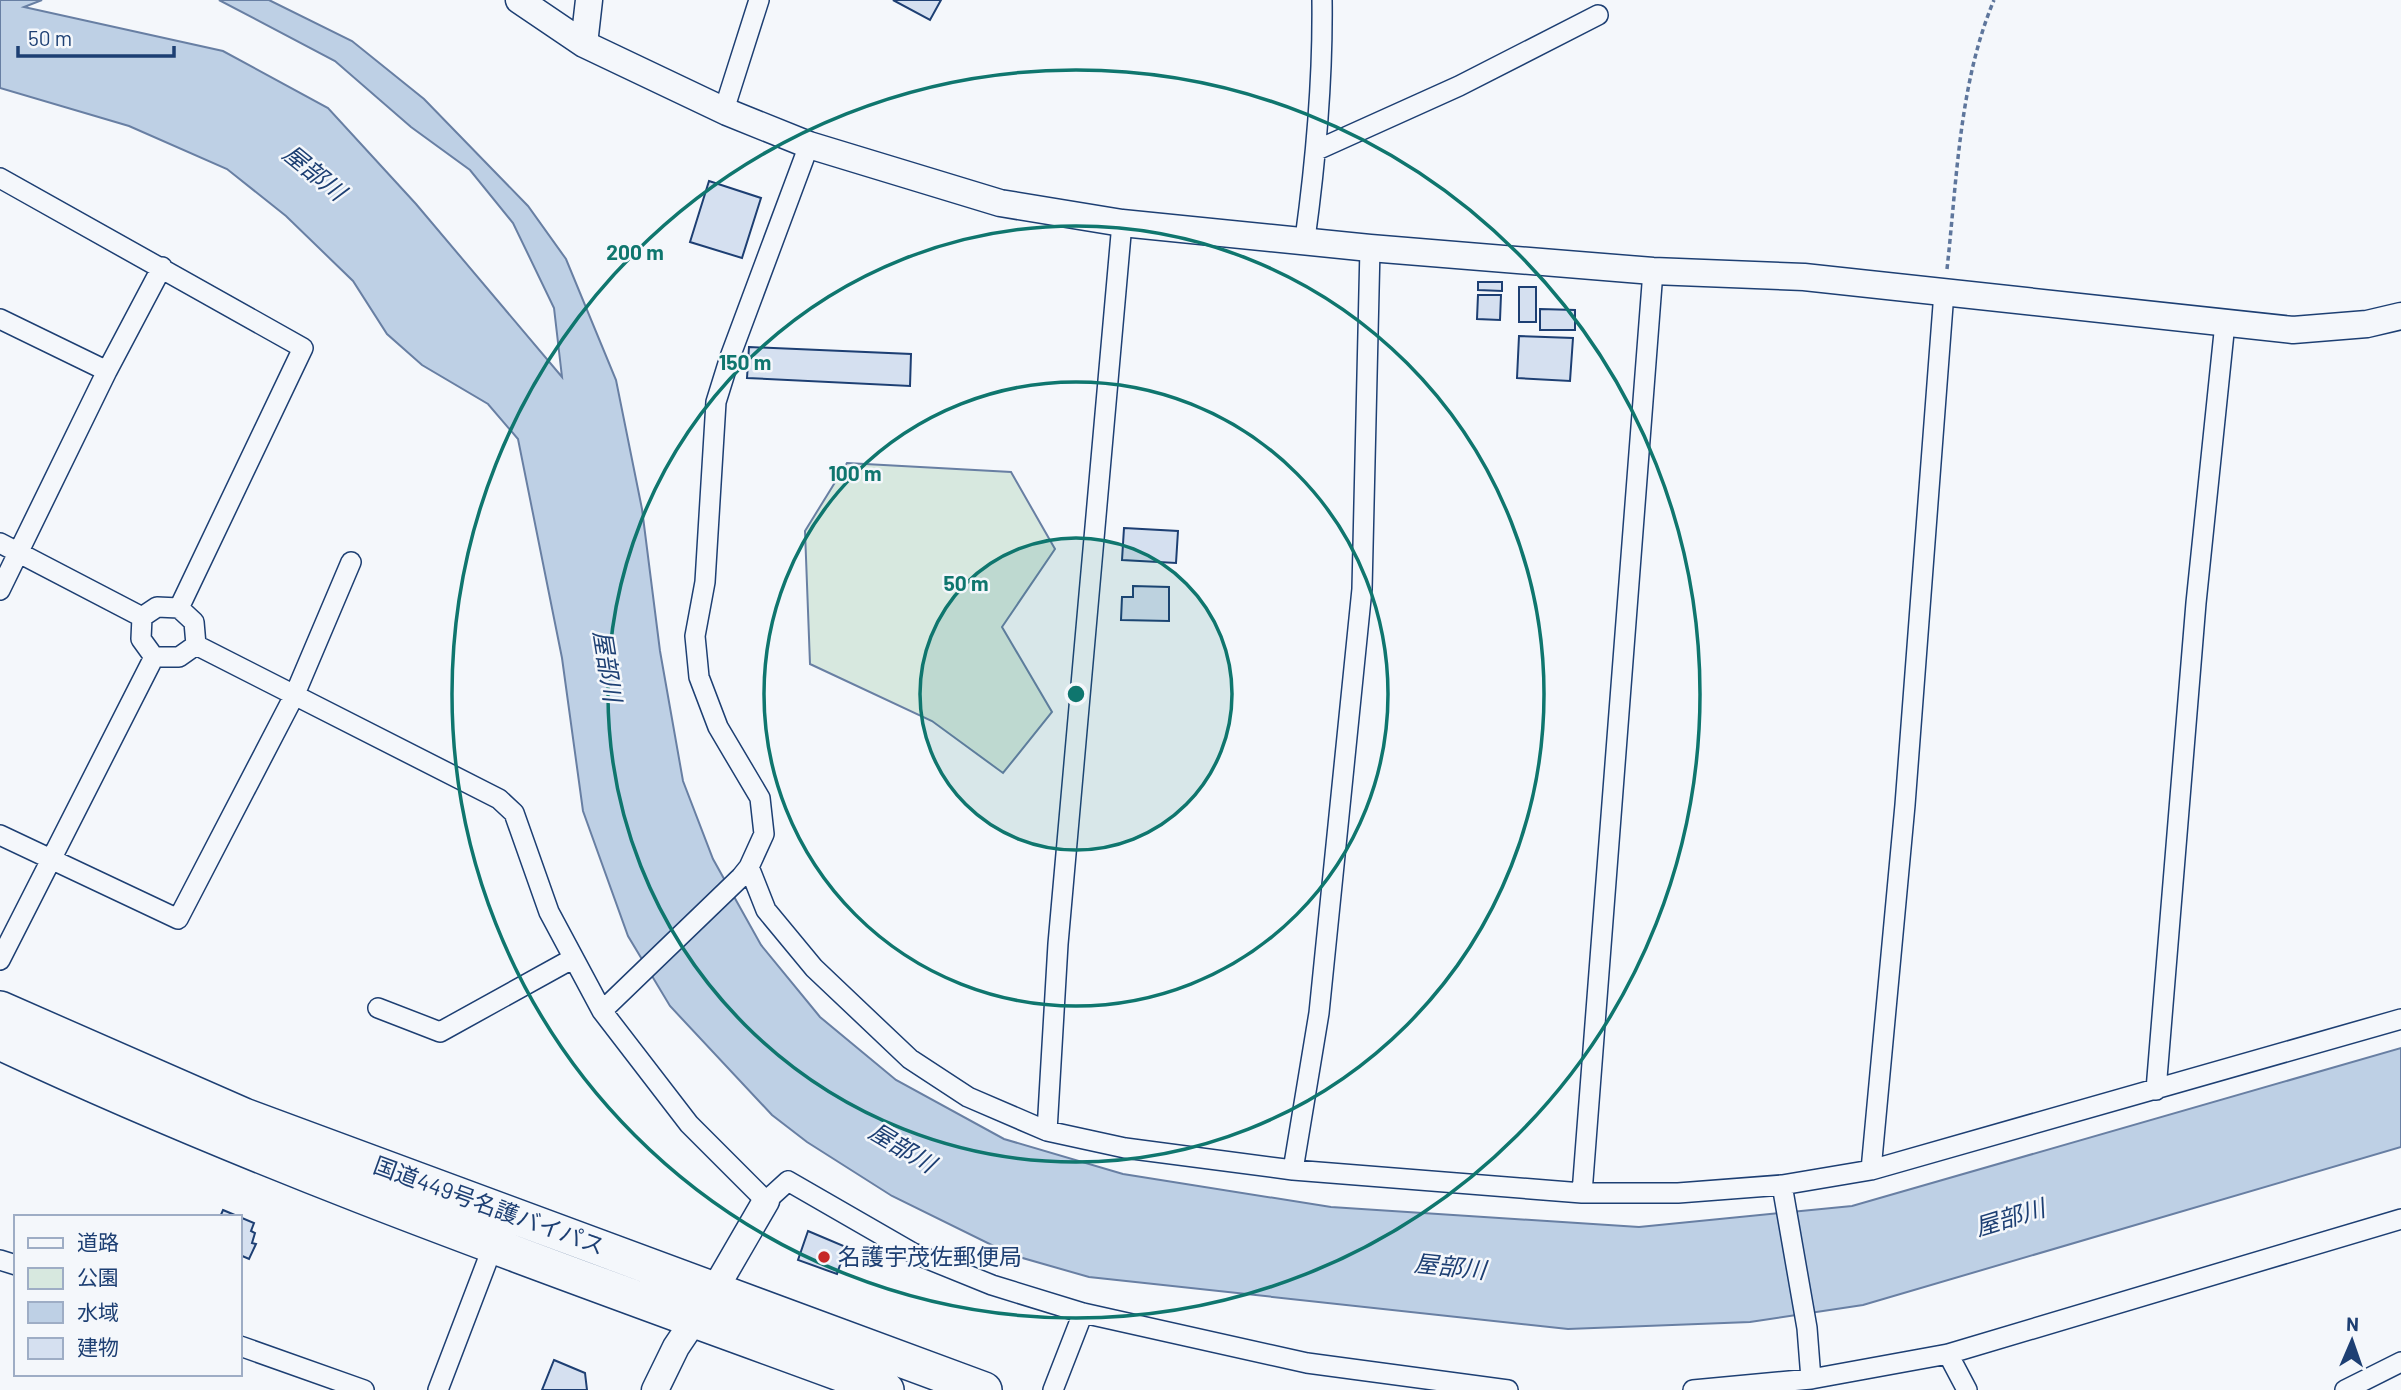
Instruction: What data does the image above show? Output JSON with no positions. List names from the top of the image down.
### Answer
{
  "streets": {
    "highway": ["国道449号名護バイパス"]
  },
  "water": ["屋部川"],
  "places": ["名護宇茂佐郵便局"],
  "legend": [
    "道路",
    "公園",
    "水域",
    "建物"
  ],
  "scale_bar": "50 m",
  "north": "top",
  "rings": [
    "200 m",
    "150 m",
    "100 m",
    "50 m"
  ]
}
